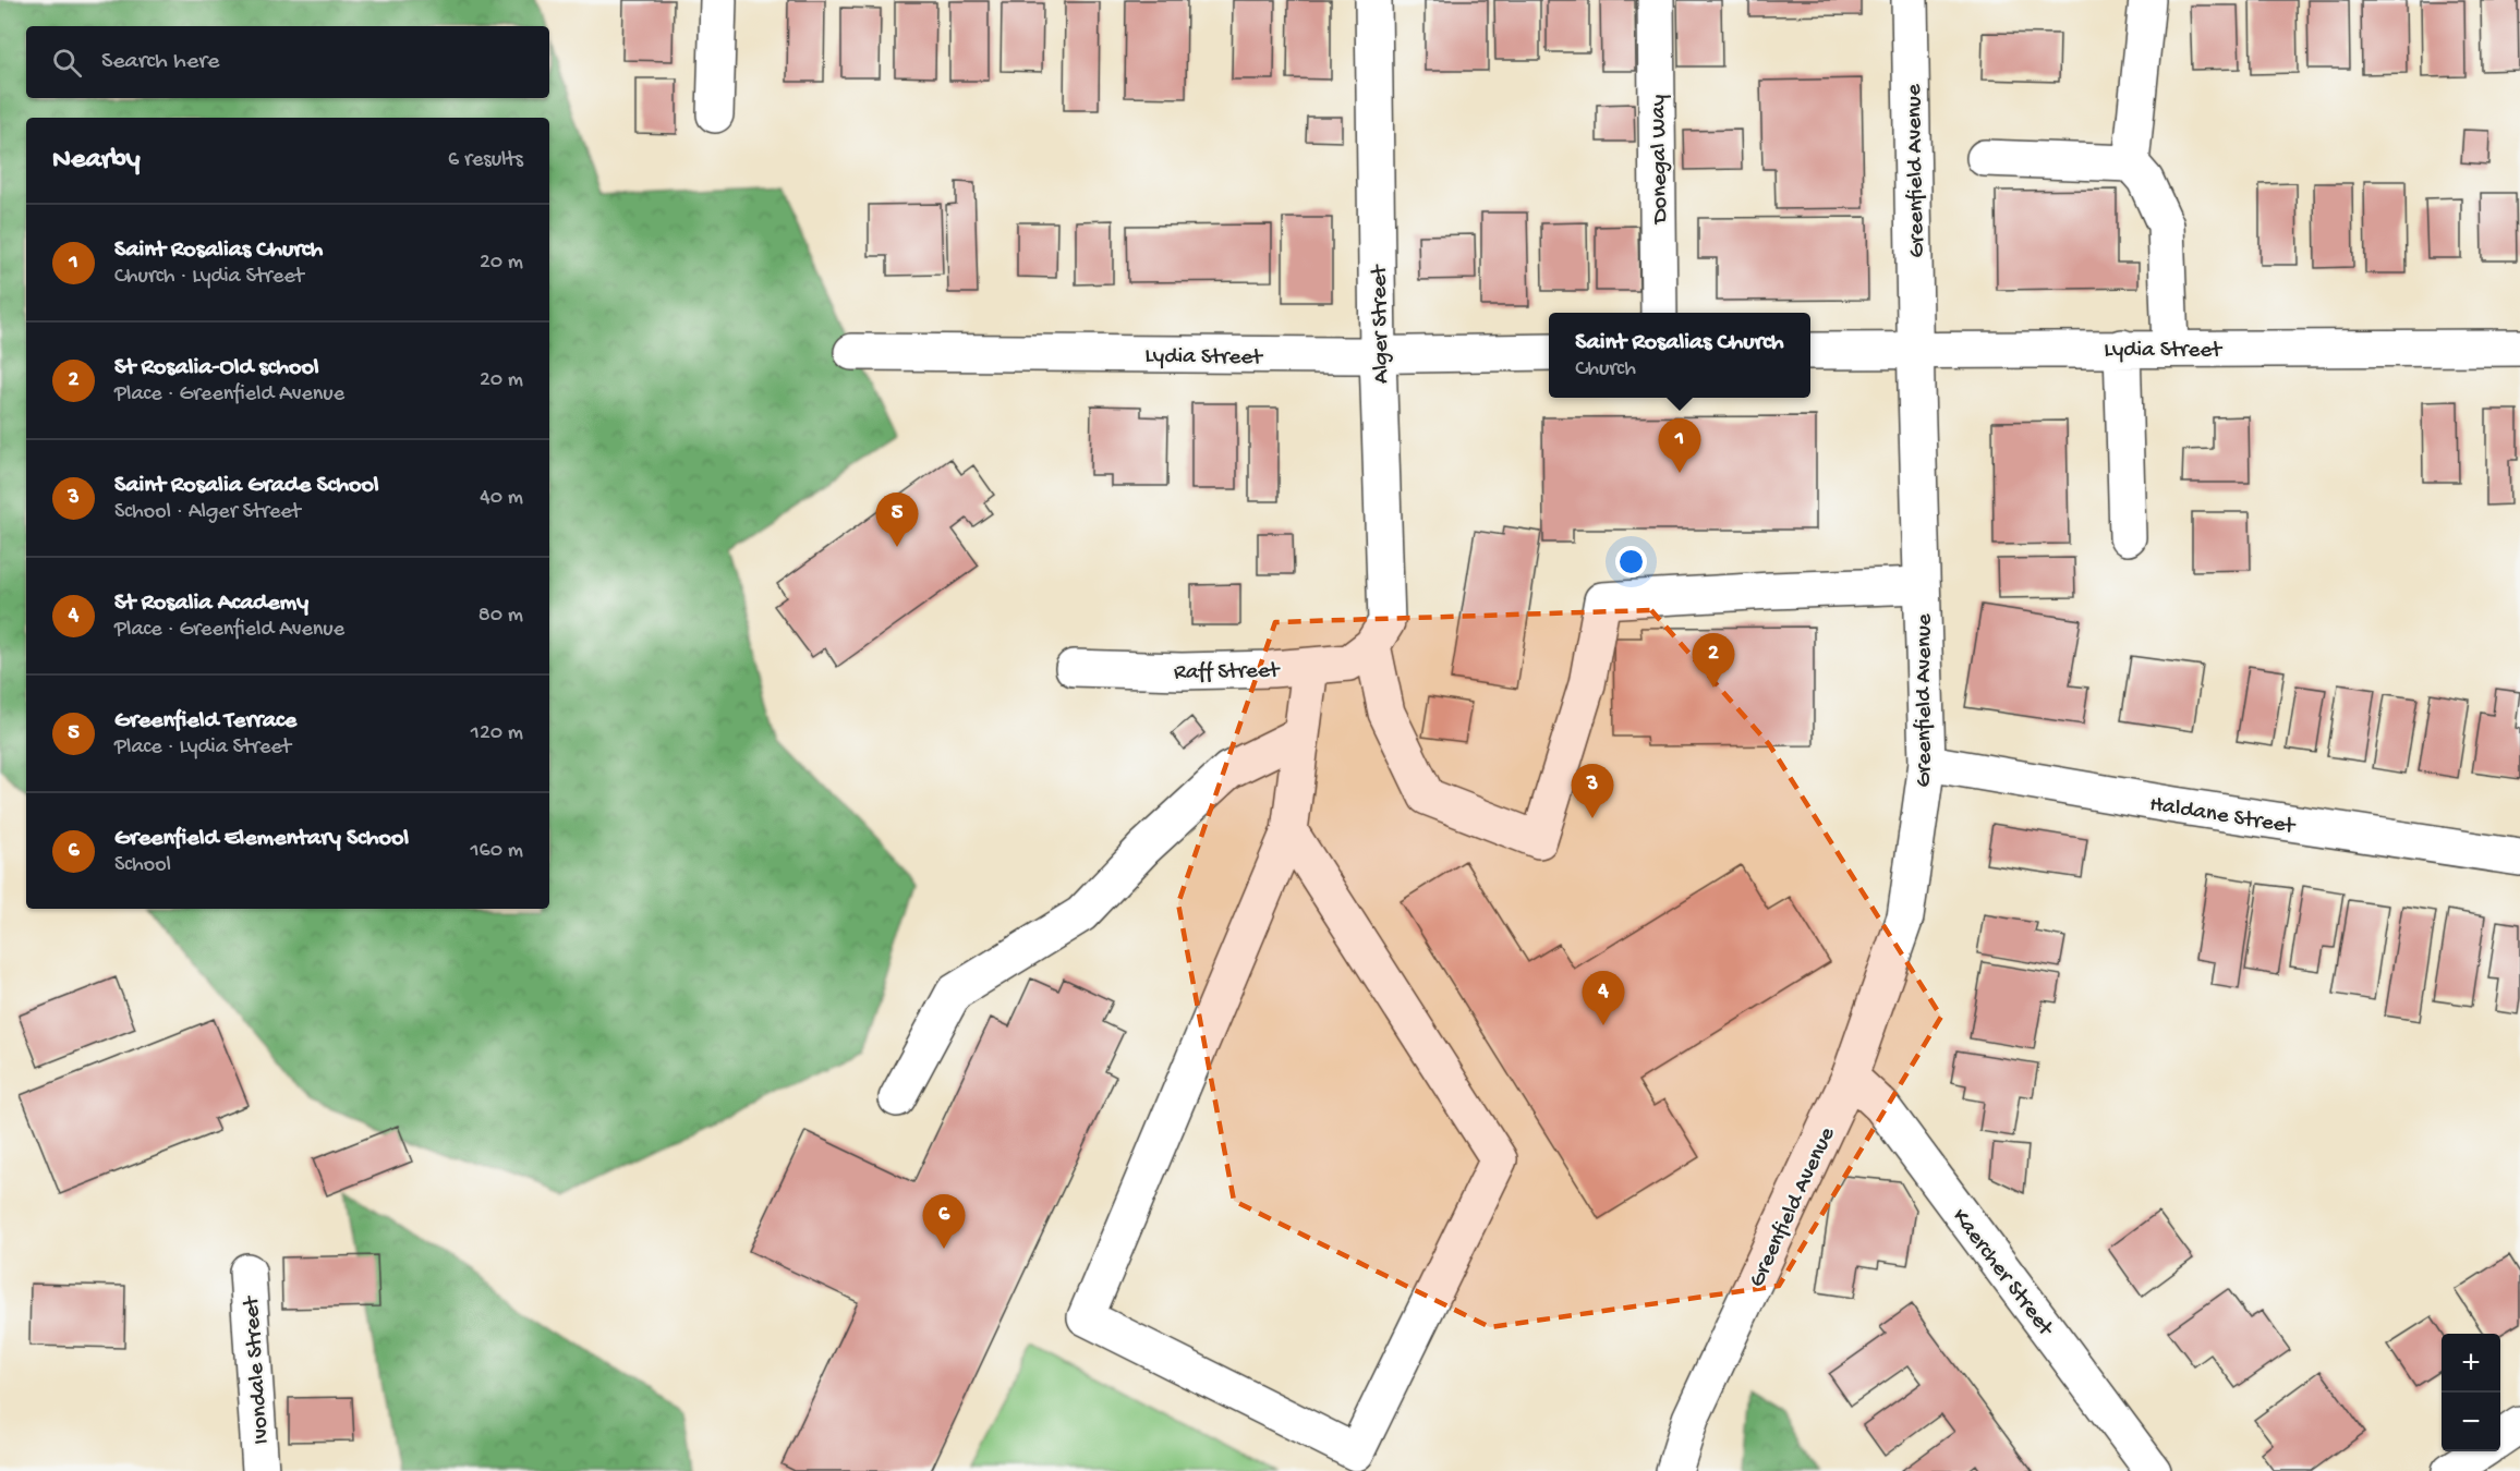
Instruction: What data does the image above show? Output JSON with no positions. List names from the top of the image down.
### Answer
{
  "streets": {
    "street": [
      "Donegal Way",
      "Greenfield Avenue",
      "Alger Street",
      "Lydia Street",
      "Raff Street",
      "Haldane Street",
      "Kaercher Street",
      "Ivondale Street"
    ]
  },
  "crossings": [
    ["Greenfield Avenue", "Lydia Street"],
    ["Greenfield Avenue", "Haldane Street"],
    ["Greenfield Avenue", "Kaercher Street"],
    ["Alger Street", "Lydia Street"],
    ["Alger Street", "Raff Street"]
  ],
  "page": {
    "search": "Search here",
    "heading": ["Nearby", "6 results"],
    "list": [
      {
        "mark": "1",
        "name": "Saint Rosalias Church",
        "note": "Church · Lydia Street",
        "value": "20 m"
      },
      {
        "mark": "2",
        "name": "St Rosalia-Old school",
        "note": "Place · Greenfield Avenue",
        "value": "20 m"
      },
      {
        "mark": "3",
        "name": "Saint Rosalia Grade School",
        "note": "School · Alger Street",
        "value": "40 m"
      },
      {
        "mark": "4",
        "name": "St Rosalia Academy",
        "note": "Place · Greenfield Avenue",
        "value": "80 m"
      },
      {
        "mark": "5",
        "name": "Greenfield Terrace",
        "note": "Place · Lydia Street",
        "value": "120 m"
      },
      {
        "mark": "6",
        "name": "Greenfield Elementary School",
        "note": "School",
        "value": "160 m"
      }
    ],
    "popup": ["Saint Rosalias Church", "Church"],
    "pins": [
      "1",
      "5",
      "2",
      "3",
      "4",
      "6"
    ],
    "map_buttons": ["+", "−"]
  }
}
